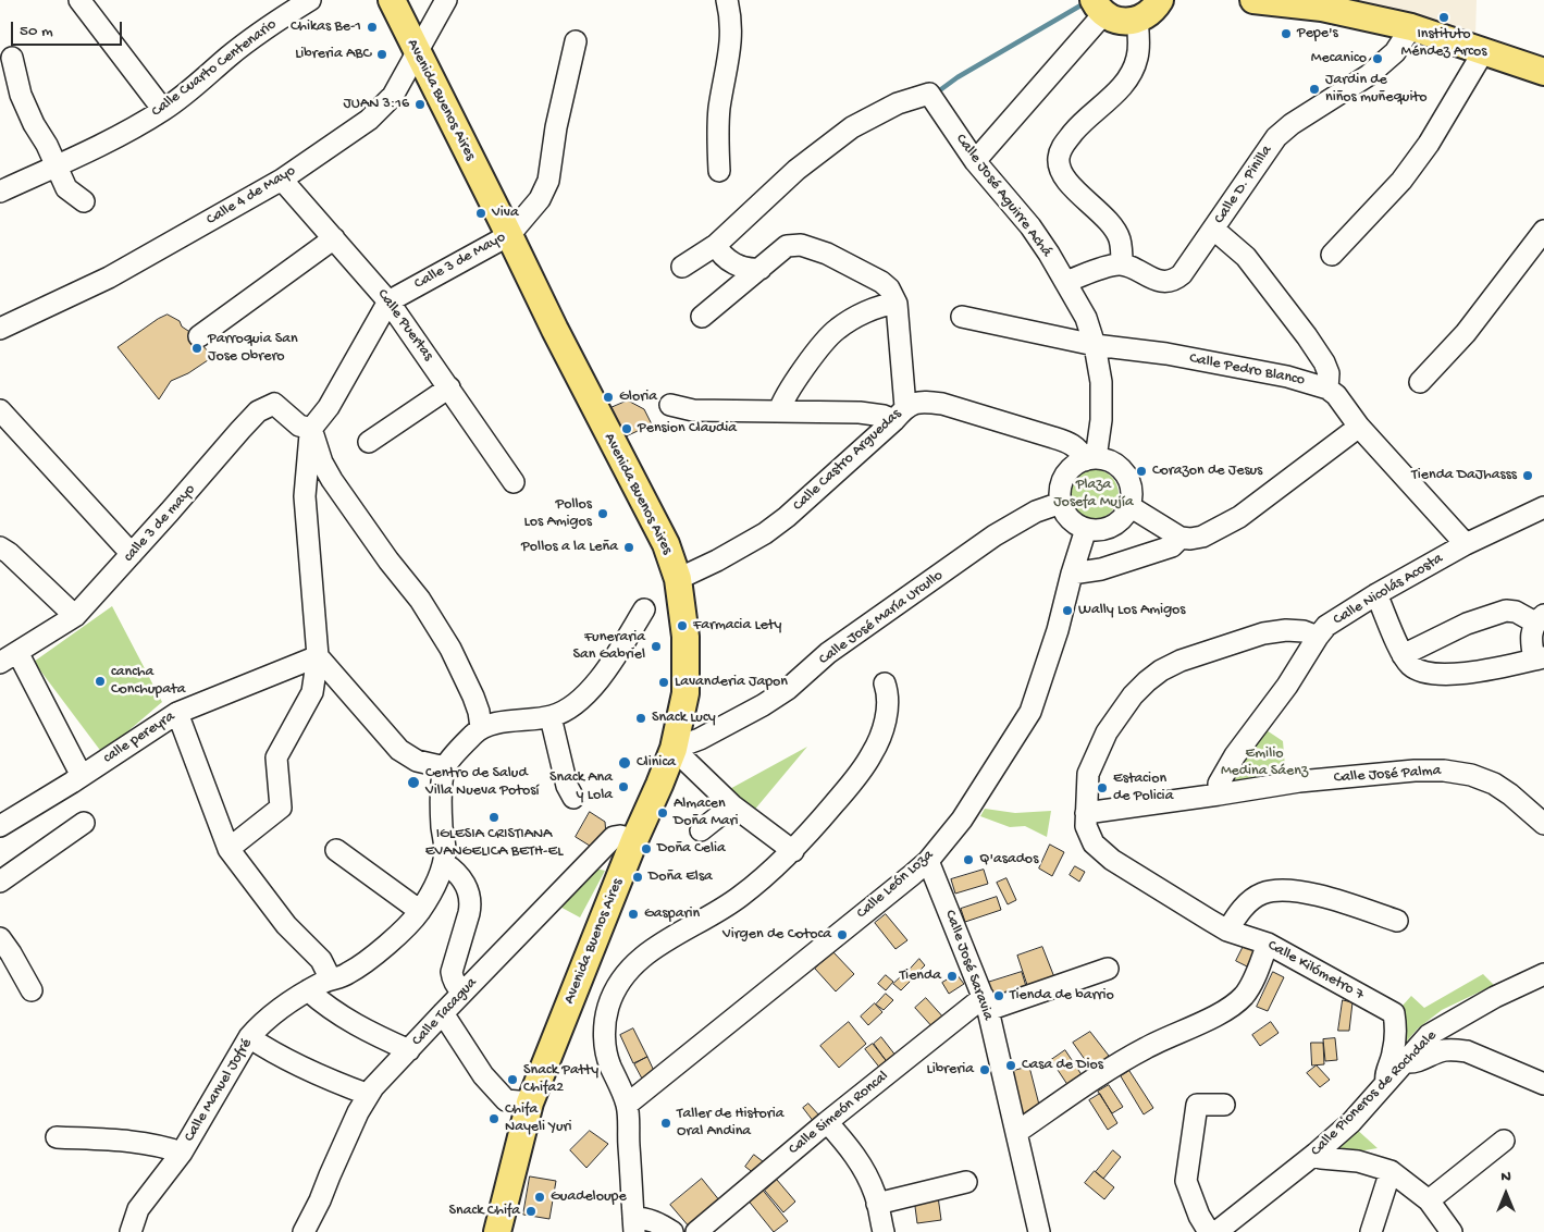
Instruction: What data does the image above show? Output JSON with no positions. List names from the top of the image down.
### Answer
{
  "streets": {
    "main road": ["Avenida Buenos Aires"],
    "street": [
      "Calle Cuarto Centenario",
      "Calle D. Pinilla",
      "Calle 4 de Mayo",
      "Calle José Aguirre Achá",
      "Calle 3 de Mayo",
      "Calle Puertas",
      "Calle Pedro Blanco",
      "Calle Castro Arguedas",
      "calle 3 de mayo",
      "Calle Nicolás Acosta",
      "Calle José María Urcullo",
      "calle pereyra",
      "Calle José Palma",
      "Calle León Loza",
      "Calle José Saravia",
      "Calle Kilómetro 7",
      "Calle Tacagua",
      "Calle Manuel Jofré",
      "Calle Pioneros de Rochdale",
      "Calle Simeón Roncal"
    ]
  },
  "crossings": [
    ["Avenida Buenos Aires", "Calle 4 de Mayo"],
    ["Avenida Buenos Aires", "Calle 3 de Mayo"],
    ["Avenida Buenos Aires", "Calle Castro Arguedas"],
    ["Avenida Buenos Aires", "Calle José María Urcullo"],
    ["Avenida Buenos Aires", "Calle Tacagua"],
    ["Calle 4 de Mayo", "Calle Puertas"],
    ["Calle José Aguirre Achá", "Calle Pedro Blanco"],
    ["Calle José Aguirre Achá", "Calle Castro Arguedas"],
    ["Calle José Aguirre Achá", "Calle José María Urcullo"],
    ["Calle José Aguirre Achá", "Calle León Loza"],
    ["Calle 3 de Mayo", "Calle Puertas"],
    ["Calle Castro Arguedas", "Calle José María Urcullo"],
    ["Calle Castro Arguedas", "Calle León Loza"],
    ["Calle Nicolás Acosta", "Calle José Palma"],
    ["Calle Nicolás Acosta", "Calle Kilómetro 7"],
    ["Calle José María Urcullo", "Calle León Loza"],
    ["Calle José Palma", "Calle Kilómetro 7"],
    ["Calle León Loza", "Calle José Saravia"],
    ["Calle José Saravia", "Calle Simeón Roncal"],
    ["Calle Kilómetro 7", "Calle Pioneros de Rochdale"]
  ],
  "parks": ["Plaza Josefa Mujía", "Emilio Medina Sáenz"],
  "places": [
    "Instituto Méndez Arcos",
    "Chikas Be-1",
    "Pepe's",
    "Libreria ABC",
    "Mecanico",
    "Jardin de niños muñequito",
    "JUAN 3:16",
    "Viva",
    "Parroquia San Jose Obrero",
    "Gloria",
    "Pension Claudia",
    "Corazon de Jesus",
    "Tienda DaJhasss",
    "Pollos Los Amigos",
    "Pollos a la Leña",
    "Wally Los Amigos",
    "Farmacia Lety",
    "Funeraria San Gabriel",
    "cancha Conchupata",
    "Lavanderia Japon",
    "Snack Lucy",
    "Clinica",
    "Centro de Salud Villa Nueva Potosí",
    "Snack Ana y Lola",
    "Estacion de Policia",
    "Almacen Doña Mari",
    "IGLESIA CRISTIANA EVANGELICA BETH-EL",
    "Doña Celia",
    "Q'asados",
    "Doña Elsa",
    "Gasparin",
    "Virgen de Cotoca",
    "Tienda",
    "Tienda de barrio",
    "Casa de Dios",
    "Libreria",
    "Snack Patty Chifa2",
    "Chifa Nayeli Yuri",
    "Taller de Historia Oral Andina",
    "Guadeloupe",
    "Snack Chifa"
  ],
  "scale_bar": "50 m",
  "north": "top"
}
